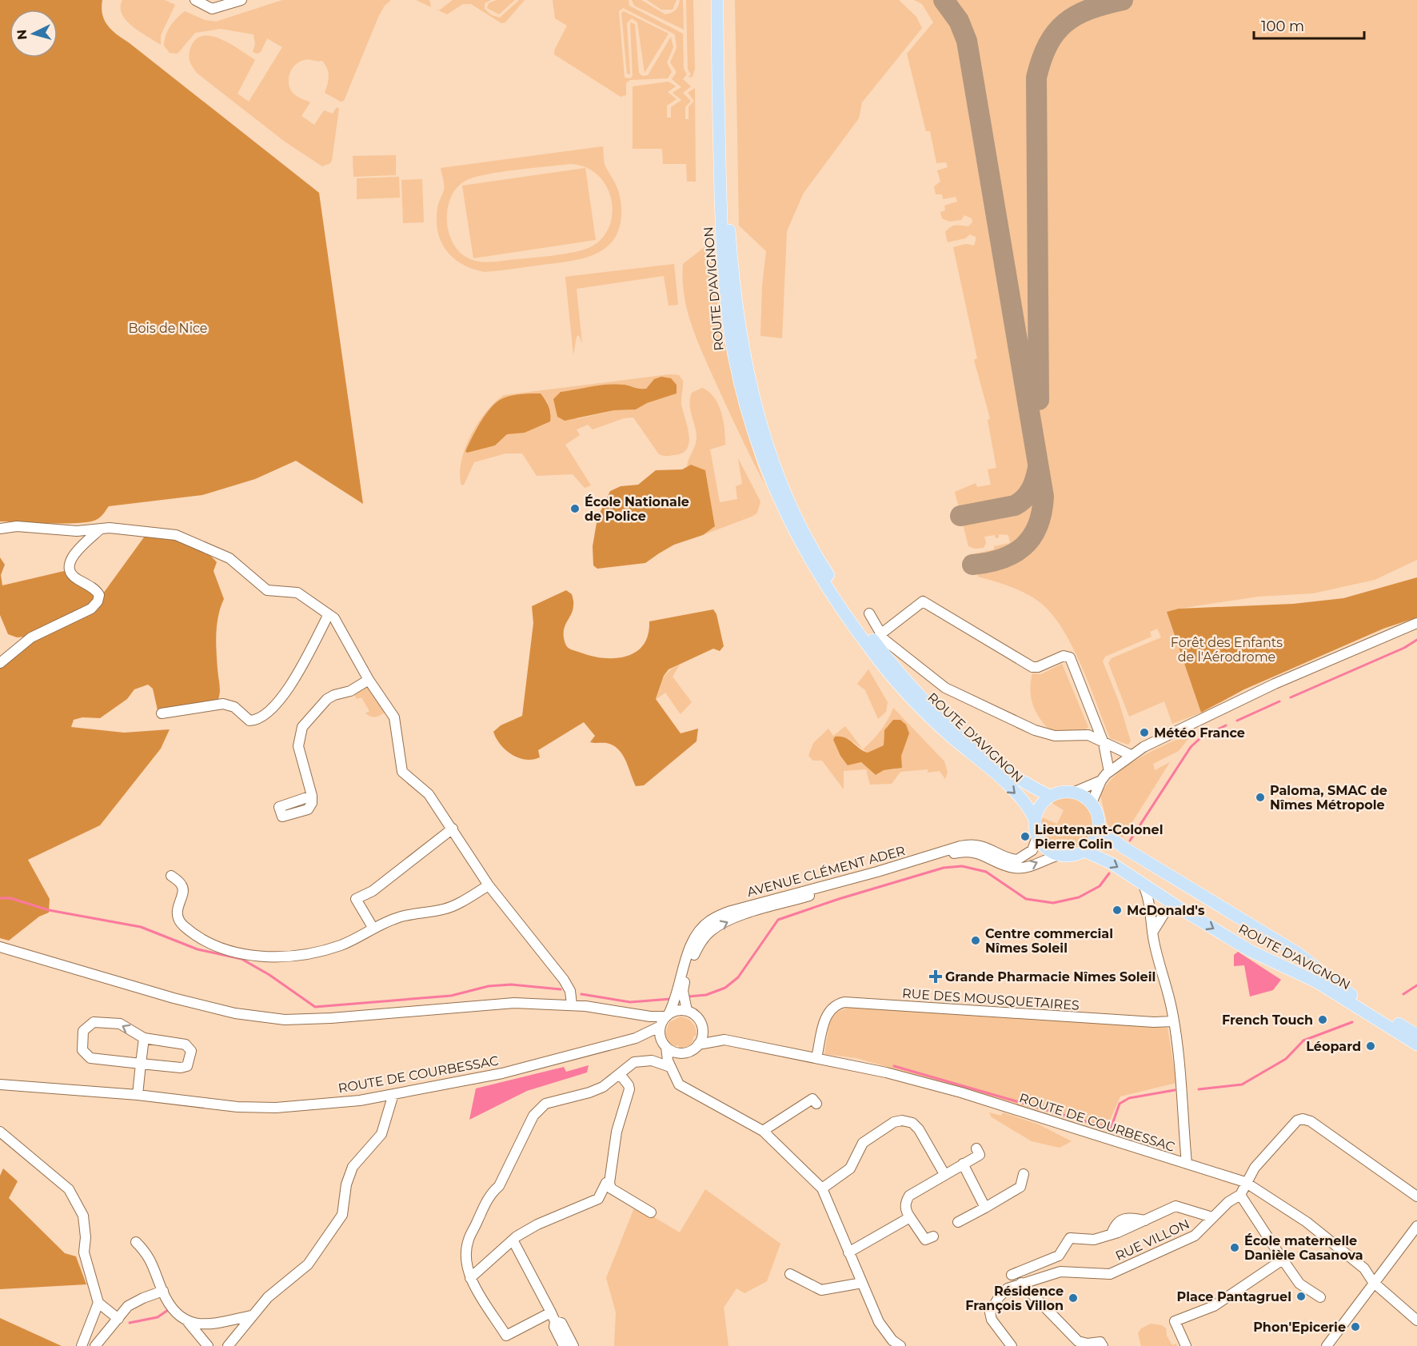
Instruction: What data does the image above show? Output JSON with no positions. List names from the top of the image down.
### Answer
{
  "streets": {
    "main road": ["ROUTE D'AVIGNON"],
    "street": [
      "AVENUE CLÉMENT ADER",
      "RUE DES MOUSQUETAIRES",
      "ROUTE DE COURBESSAC",
      "RUE VILLON"
    ]
  },
  "crossings": [
    ["ROUTE D'AVIGNON", "AVENUE CLÉMENT ADER"],
    ["AVENUE CLÉMENT ADER", "ROUTE DE COURBESSAC"],
    ["RUE DES MOUSQUETAIRES", "ROUTE DE COURBESSAC"]
  ],
  "one_way": ["AVENUE CLÉMENT ADER"],
  "parks": ["Bois de Nice", "Forêt des Enfants de l'Aérodrome"],
  "places": {
    "other": [
      "École Nationale de Police",
      "Météo France",
      "Paloma, SMAC de Nîmes Métropole",
      "Lieutenant-Colonel Pierre Colin",
      "McDonald's",
      "Centre commercial Nîmes Soleil",
      "French Touch",
      "Léopard",
      "École maternelle Danièle Casanova",
      "Place Pantagruel",
      "Résidence François Villon",
      "Phon'Epicerie"
    ],
    "health": ["Grande Pharmacie Nîmes Soleil"]
  },
  "scale_bar": "100 m",
  "north": "left"
}
